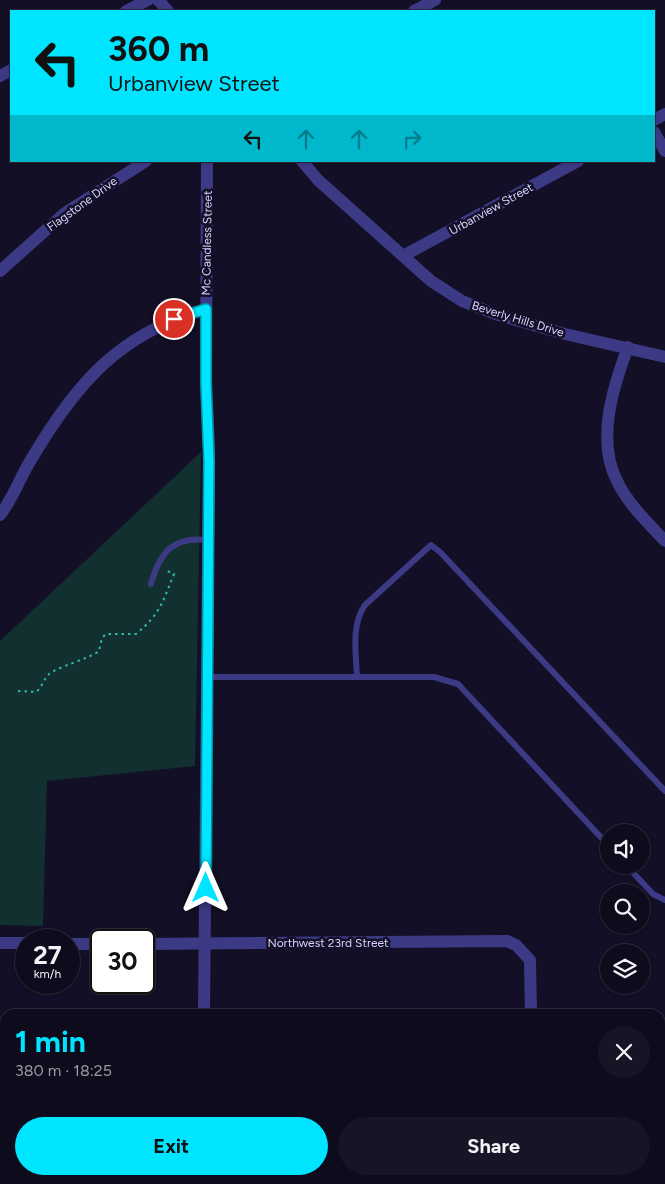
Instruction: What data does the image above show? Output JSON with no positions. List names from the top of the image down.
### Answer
{
  "streets": {
    "street": [
      "Flagstone Drive",
      "Urbanview Street",
      "Mc Candless Street",
      "Beverly Hills Drive",
      "Northwest 23rd Street"
    ]
  },
  "crossings": [
    ["Urbanview Street", "Beverly Hills Drive"],
    ["Mc Candless Street", "Northwest 23rd Street"]
  ],
  "page": {
    "turn": ["360 m", "Urbanview Street"],
    "speed": "27 km/h",
    "limit": "30",
    "heading": ["1 min", "380 m · 18:25"],
    "buttons": ["Exit", "Share"]
  }
}
